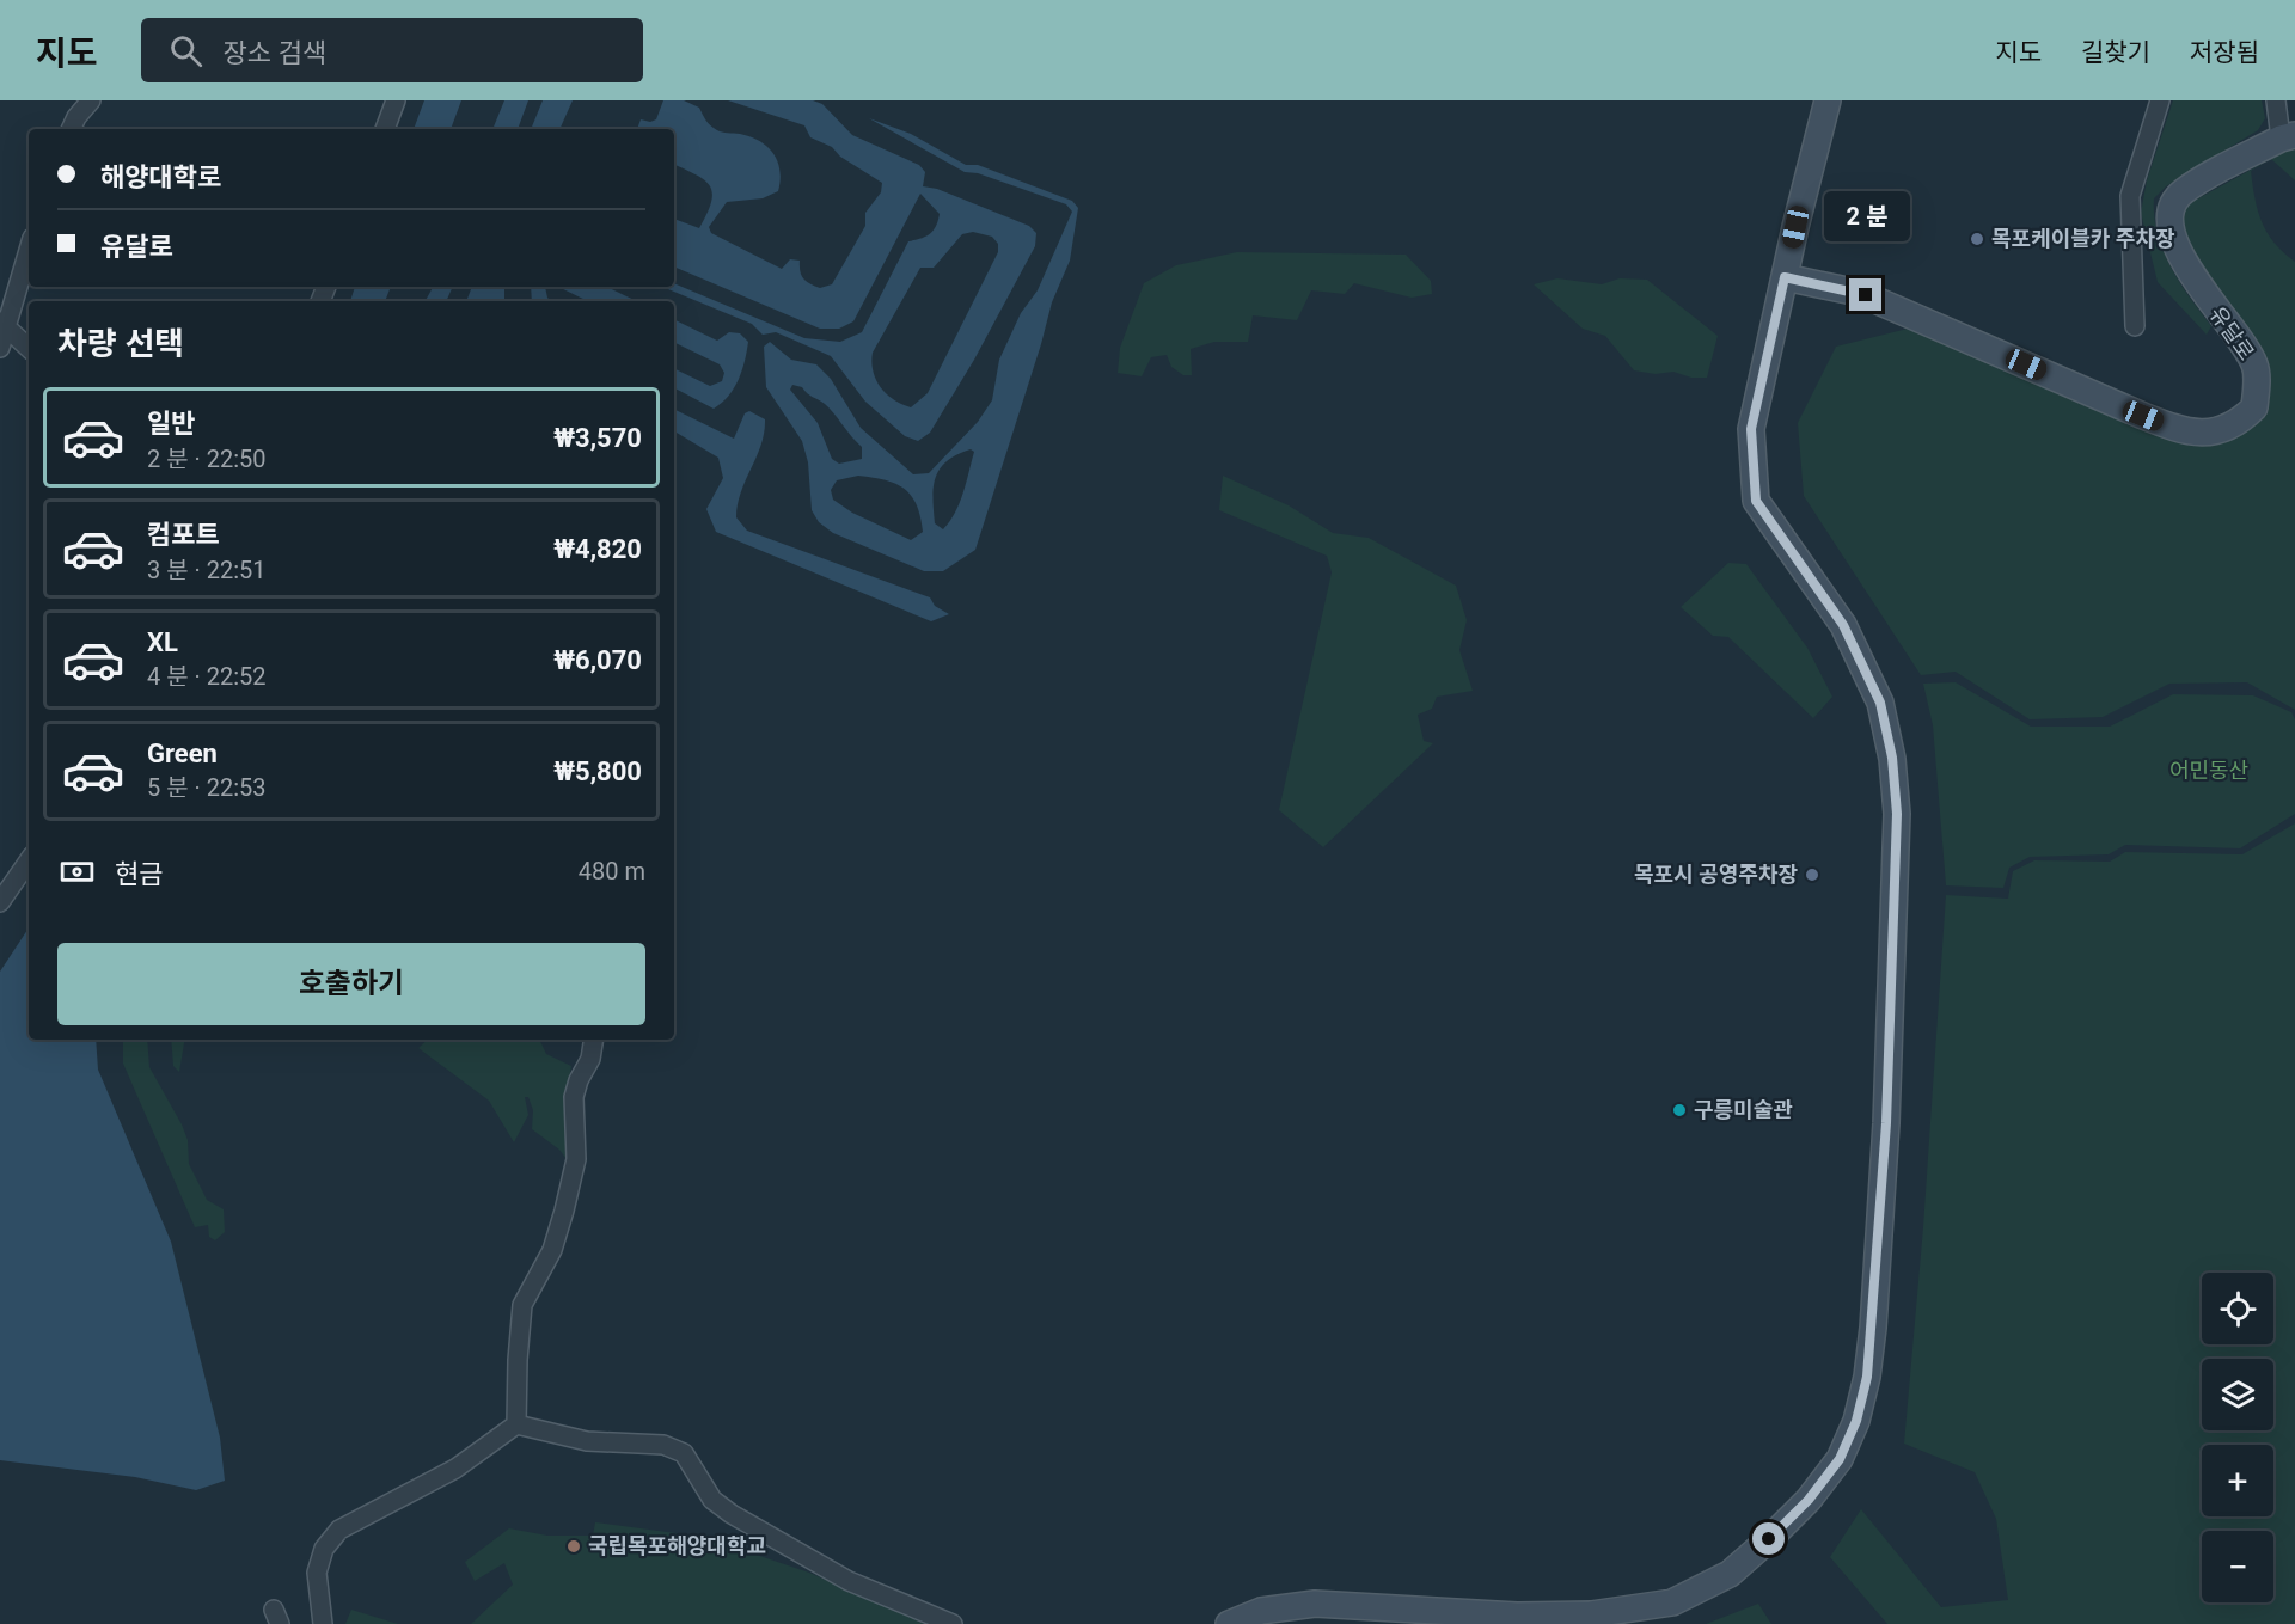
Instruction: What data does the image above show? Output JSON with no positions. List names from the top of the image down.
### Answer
{
  "streets": {
    "street": ["유달로"]
  },
  "parks": ["어민동산"],
  "places": [
    "목포케이블카 주차장",
    "목포시 공영주차장",
    "구릉미술관",
    "국립목포해양대학교"
  ],
  "page": {
    "header": "지도",
    "search": "장소 검색",
    "nav": ["지도", "길찾기", "저장됨"],
    "banner": ["해양대학로", "유달로"],
    "bubble": "2 분",
    "heading": "차량 선택",
    "list": [
      {
        "name": "일반",
        "note": "2 분 · 22:50",
        "value": "₩3,570"
      },
      {
        "name": "컴포트",
        "note": "3 분 · 22:51",
        "value": "₩4,820"
      },
      {
        "name": "XL",
        "note": "4 분 · 22:52",
        "value": "₩6,070"
      },
      {
        "name": "Green",
        "note": "5 분 · 22:53",
        "value": "₩5,800"
      }
    ],
    "pay": ["현금", "480 m"],
    "buttons": "호출하기",
    "map_buttons": ["+", "−"]
  }
}
